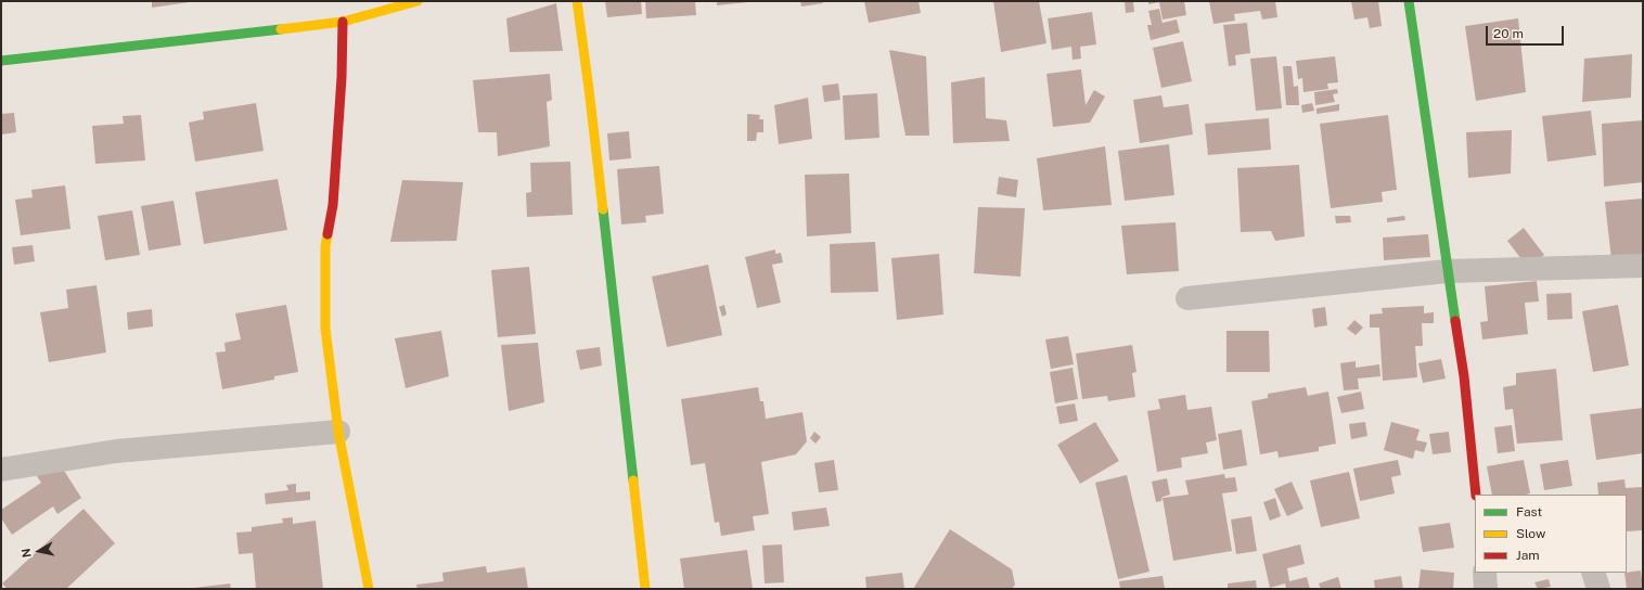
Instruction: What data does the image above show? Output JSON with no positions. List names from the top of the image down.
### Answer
{
  "legend": ["Fast", "Slow", "Jam"],
  "scale_bar": "20 m",
  "north": "left"
}
